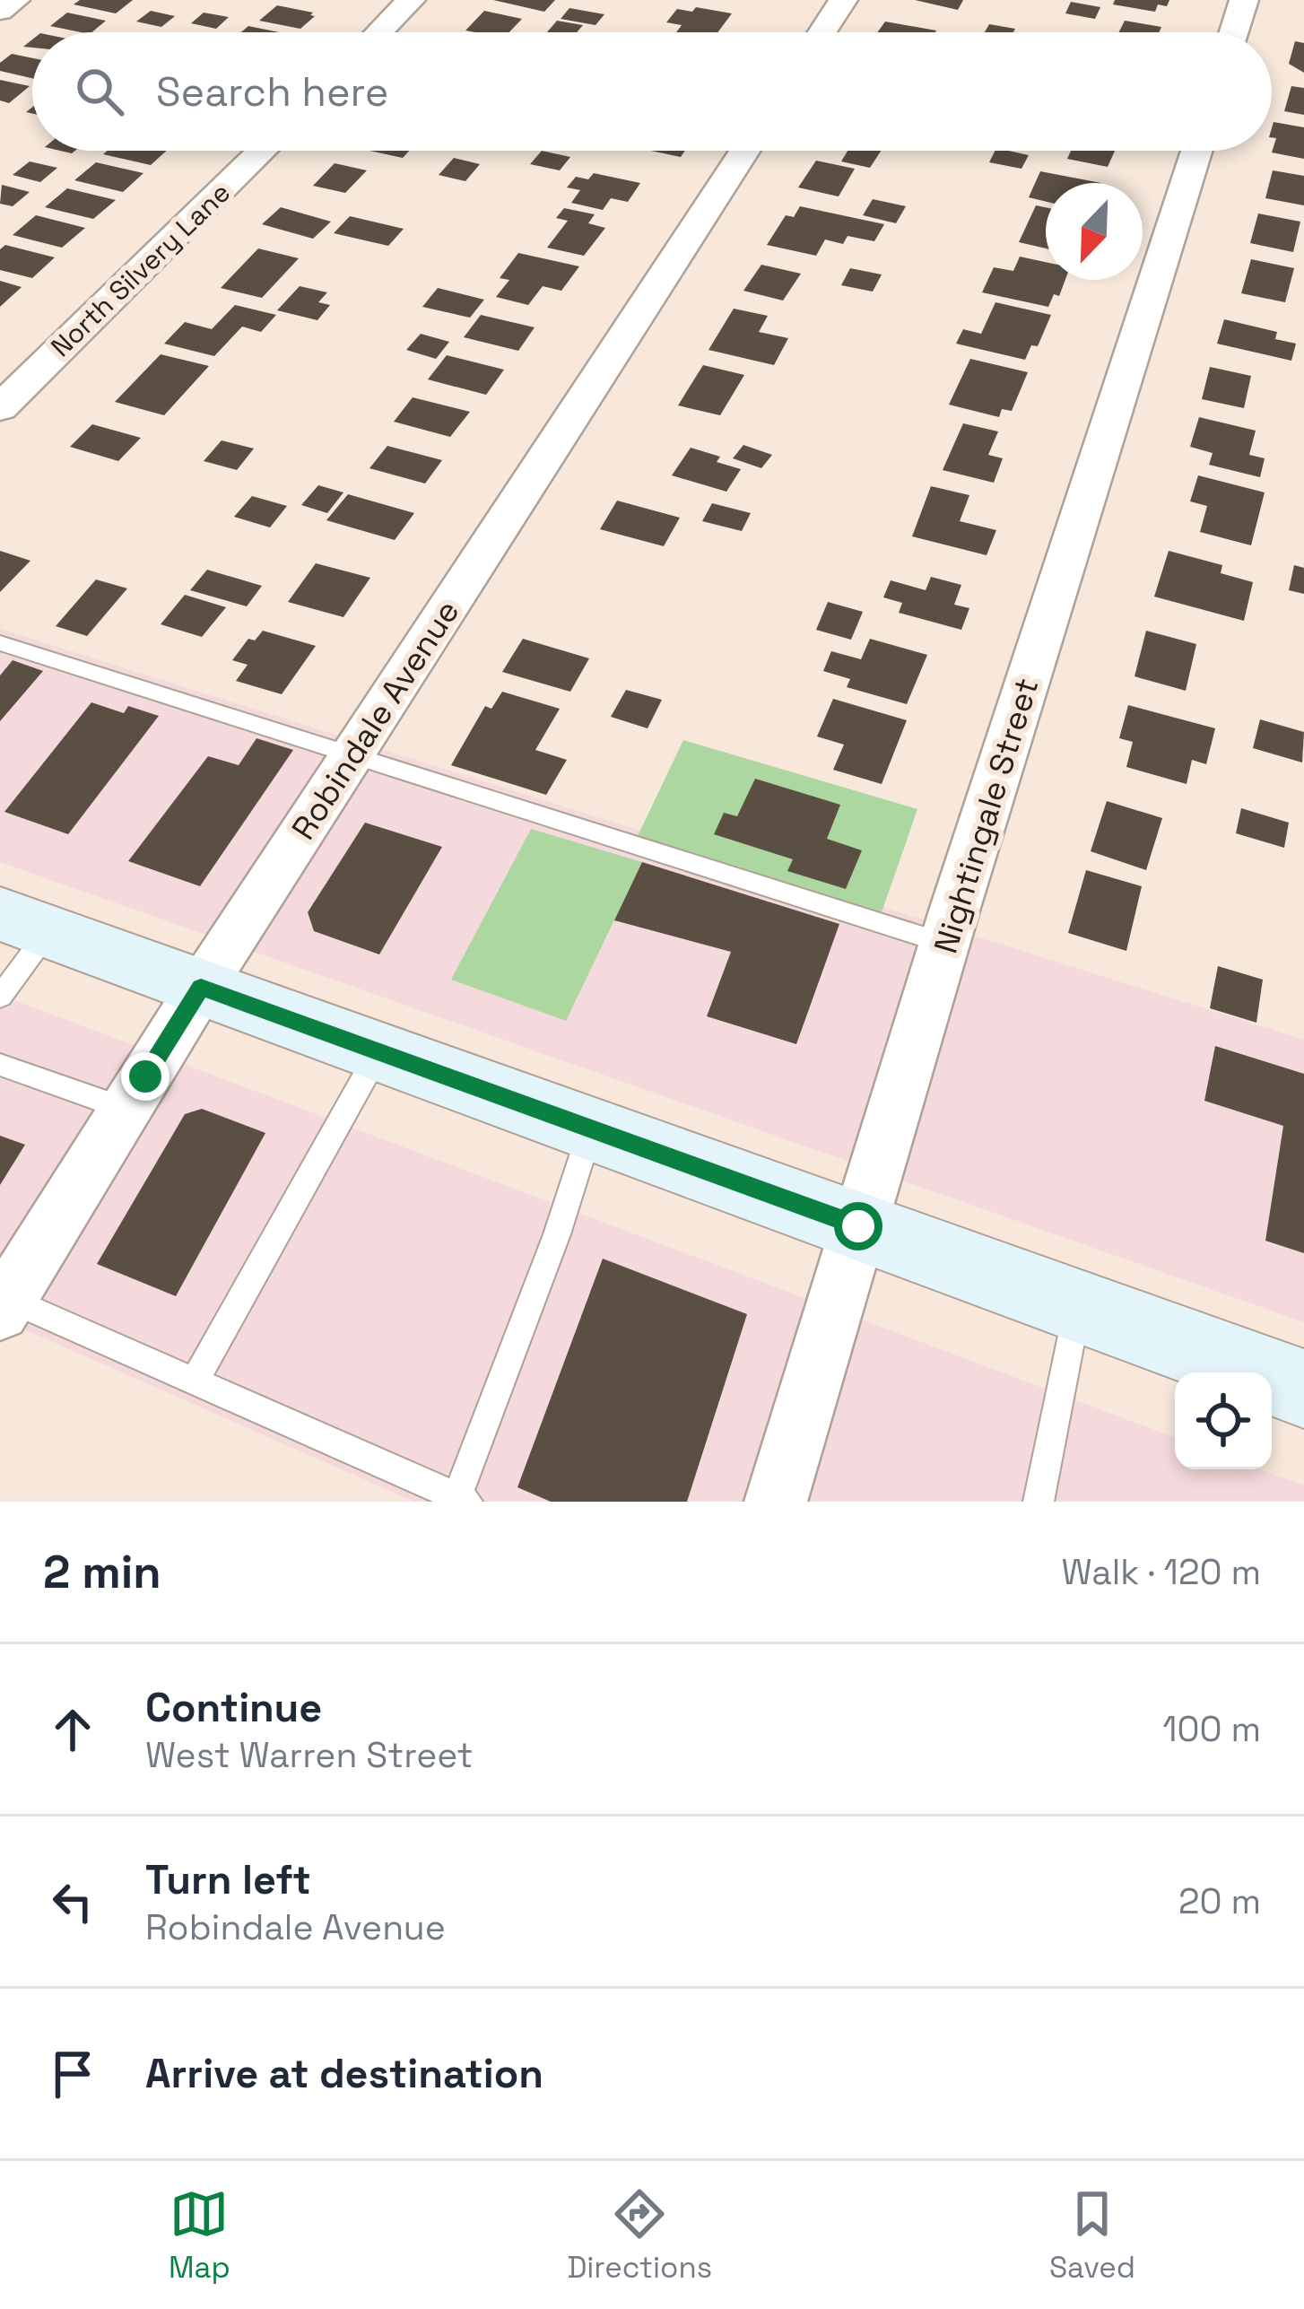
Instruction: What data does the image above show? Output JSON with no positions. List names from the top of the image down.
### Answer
{
  "streets": {
    "street": ["North Silvery Lane", "Robindale Avenue", "Nightingale Street"]
  },
  "north": "bottom left",
  "page": {
    "search": "Search here",
    "heading": ["2 min", "Walk · 120 m"],
    "list": [
      ["Continue", "West Warren Street", "100 m"],
      ["Turn left", "Robindale Avenue", "20 m"],
      "Arrive at destination"
    ],
    "nav": ["Map", "Directions", "Saved"]
  }
}
